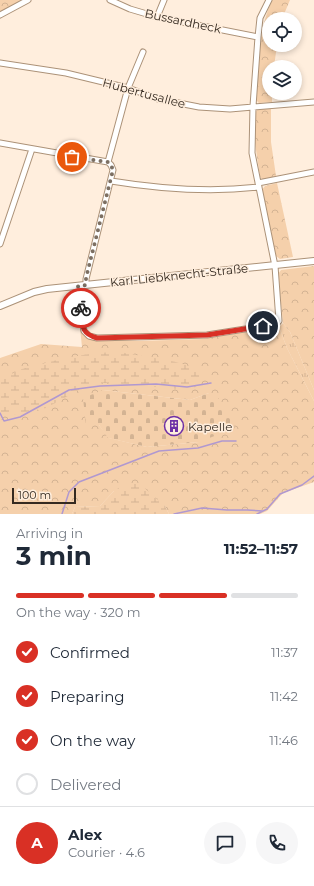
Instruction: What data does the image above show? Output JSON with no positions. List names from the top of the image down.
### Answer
{
  "streets": {
    "street": ["Bussardheck", "Hubertusallee", "Karl-Liebknecht-Straße"]
  },
  "places": {
    "building": ["Kapelle"]
  },
  "scale_bar": "100 m",
  "page": {
    "scale": "100 m",
    "heading": ["3 min", "Arriving in", "11:52–11:57"],
    "panel": ["Alex", "Courier · 4.6"],
    "bar": "On the way · 320 m",
    "list": [
      ["Confirmed", "11:37"],
      ["Preparing", "11:42"],
      ["On the way", "11:46"],
      "Delivered"
    ],
    "round": "A"
  }
}
